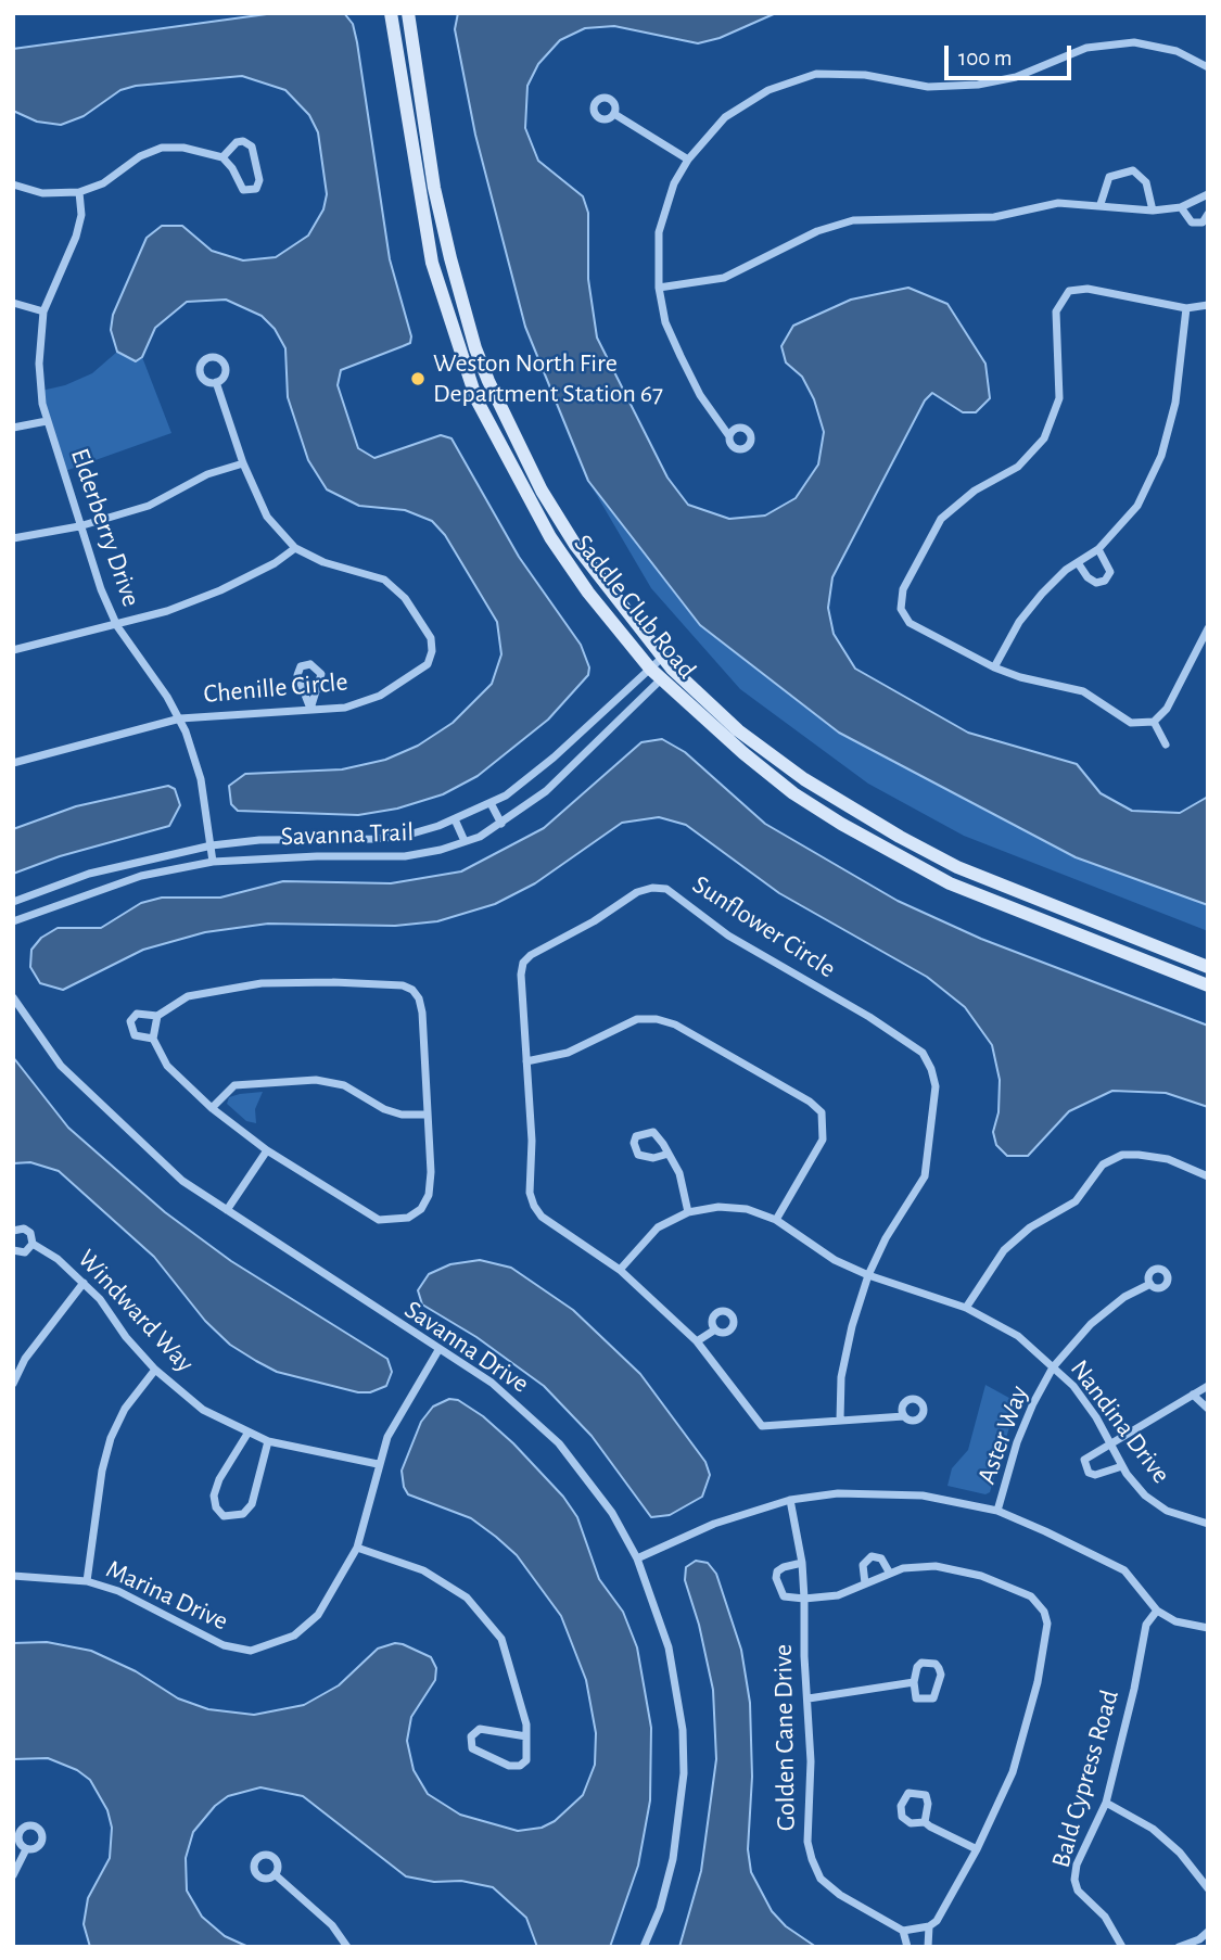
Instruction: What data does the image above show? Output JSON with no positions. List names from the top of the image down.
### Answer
{
  "streets": {
    "street": [
      "Elderberry Drive",
      "Saddle Club Road",
      "Chenille Circle",
      "Savanna Trail",
      "Sunflower Circle",
      "Windward Way",
      "Savanna Drive",
      "Nandina Drive",
      "Aster Way",
      "Marina Drive",
      "Golden Cane Drive",
      "Bald Cypress Road"
    ]
  },
  "crossings": [
    ["Elderberry Drive", "Chenille Circle"],
    ["Elderberry Drive", "Savanna Trail"],
    ["Saddle Club Road", "Savanna Trail"],
    ["Sunflower Circle", "Nandina Drive"],
    ["Windward Way", "Marina Drive"],
    ["Savanna Drive", "Marina Drive"],
    ["Nandina Drive", "Aster Way"]
  ],
  "places": ["Weston North Fire Department Station 67"],
  "scale_bar": "100 m"
}
